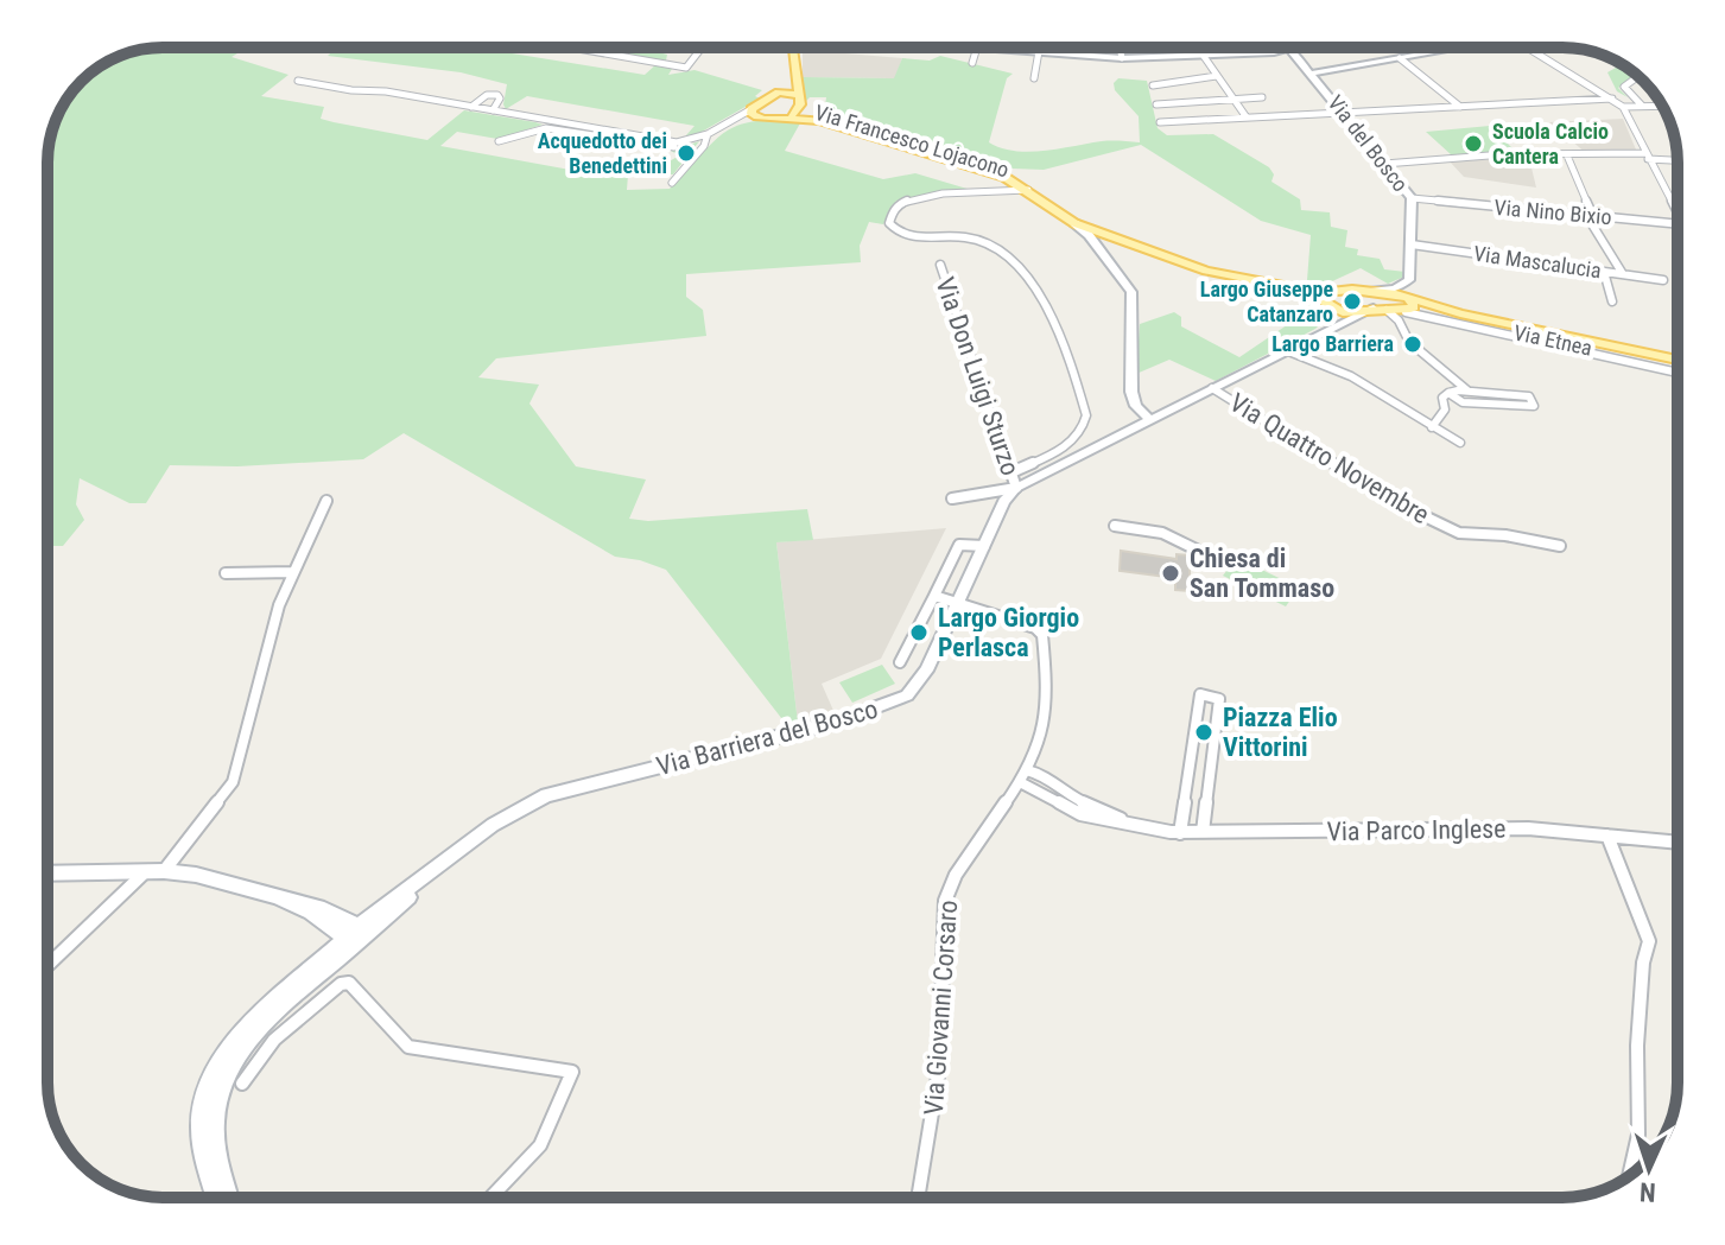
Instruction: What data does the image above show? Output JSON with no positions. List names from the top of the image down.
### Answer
{
  "streets": {
    "main road": [
      "Via Francesco Lojacono",
      "Via del Bosco",
      "Via Etnea",
      "Via Barriera del Bosco"
    ],
    "street": [
      "Via Nino Bixio",
      "Via Mascalucia",
      "Via Don Luigi Sturzo",
      "Via Quattro Novembre",
      "Via Parco Inglese",
      "Via Giovanni Corsaro"
    ]
  },
  "crossings": [
    ["Via del Bosco", "Via Nino Bixio"],
    ["Via del Bosco", "Via Mascalucia"],
    ["Via Don Luigi Sturzo", "Via Barriera del Bosco"],
    ["Via Barriera del Bosco", "Via Giovanni Corsaro"]
  ],
  "places": [
    "Scuola Calcio Cantera",
    "Acquedotto dei Benedettini",
    "Largo Giuseppe Catanzaro",
    "Largo Barriera",
    "Chiesa di San Tommaso",
    "Largo Giorgio Perlasca",
    "Piazza Elio Vittorini"
  ],
  "north": "bottom"
}
